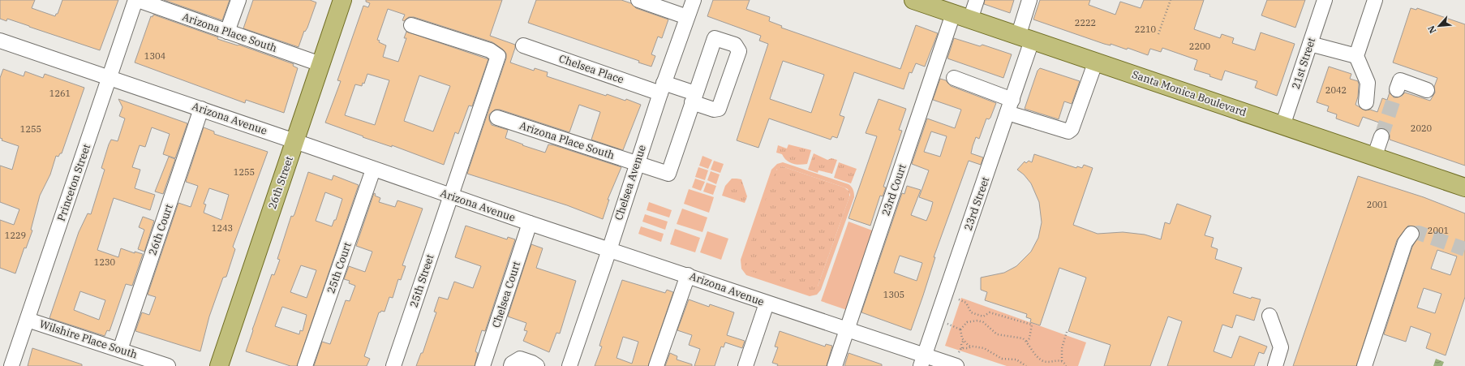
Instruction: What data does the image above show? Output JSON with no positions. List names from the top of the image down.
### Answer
{
  "streets": {
    "main road": ["Santa Monica Boulevard", "26th Street"],
    "street": [
      "Arizona Place South",
      "21st Street",
      "Chelsea Place",
      "Arizona Avenue",
      "Princeton Street",
      "Chelsea Avenue",
      "23rd Court",
      "23rd Street",
      "26th Court",
      "25th Court",
      "25th Street",
      "Chelsea Court",
      "Wilshire Place South"
    ]
  },
  "crossings": [
    ["Arizona Place South", "Chelsea Place"],
    ["Arizona Place South", "Princeton Street"],
    ["Arizona Place South", "26th Street"],
    ["Arizona Place South", "Chelsea Avenue"],
    ["21st Street", "Santa Monica Boulevard"],
    ["Chelsea Place", "Chelsea Avenue"],
    ["Santa Monica Boulevard", "23rd Court"],
    ["Santa Monica Boulevard", "23rd Street"],
    ["Arizona Avenue", "Princeton Street"],
    ["Arizona Avenue", "26th Street"],
    ["Arizona Avenue", "Chelsea Avenue"],
    ["Arizona Avenue", "23rd Court"],
    ["Arizona Avenue", "23rd Street"],
    ["Arizona Avenue", "26th Court"],
    ["Arizona Avenue", "25th Court"],
    ["Arizona Avenue", "25th Street"],
    ["Arizona Avenue", "Chelsea Court"],
    ["Princeton Street", "Wilshire Place South"],
    ["26th Court", "Wilshire Place South"]
  ],
  "house_numbers": [
    "2222",
    "2210",
    "2200",
    "1304",
    "2042",
    "1261",
    "2020",
    "1255",
    "1255",
    "2001",
    "1243",
    "2001",
    "1229",
    "1230",
    "1305"
  ],
  "north": "bottom left"
}
